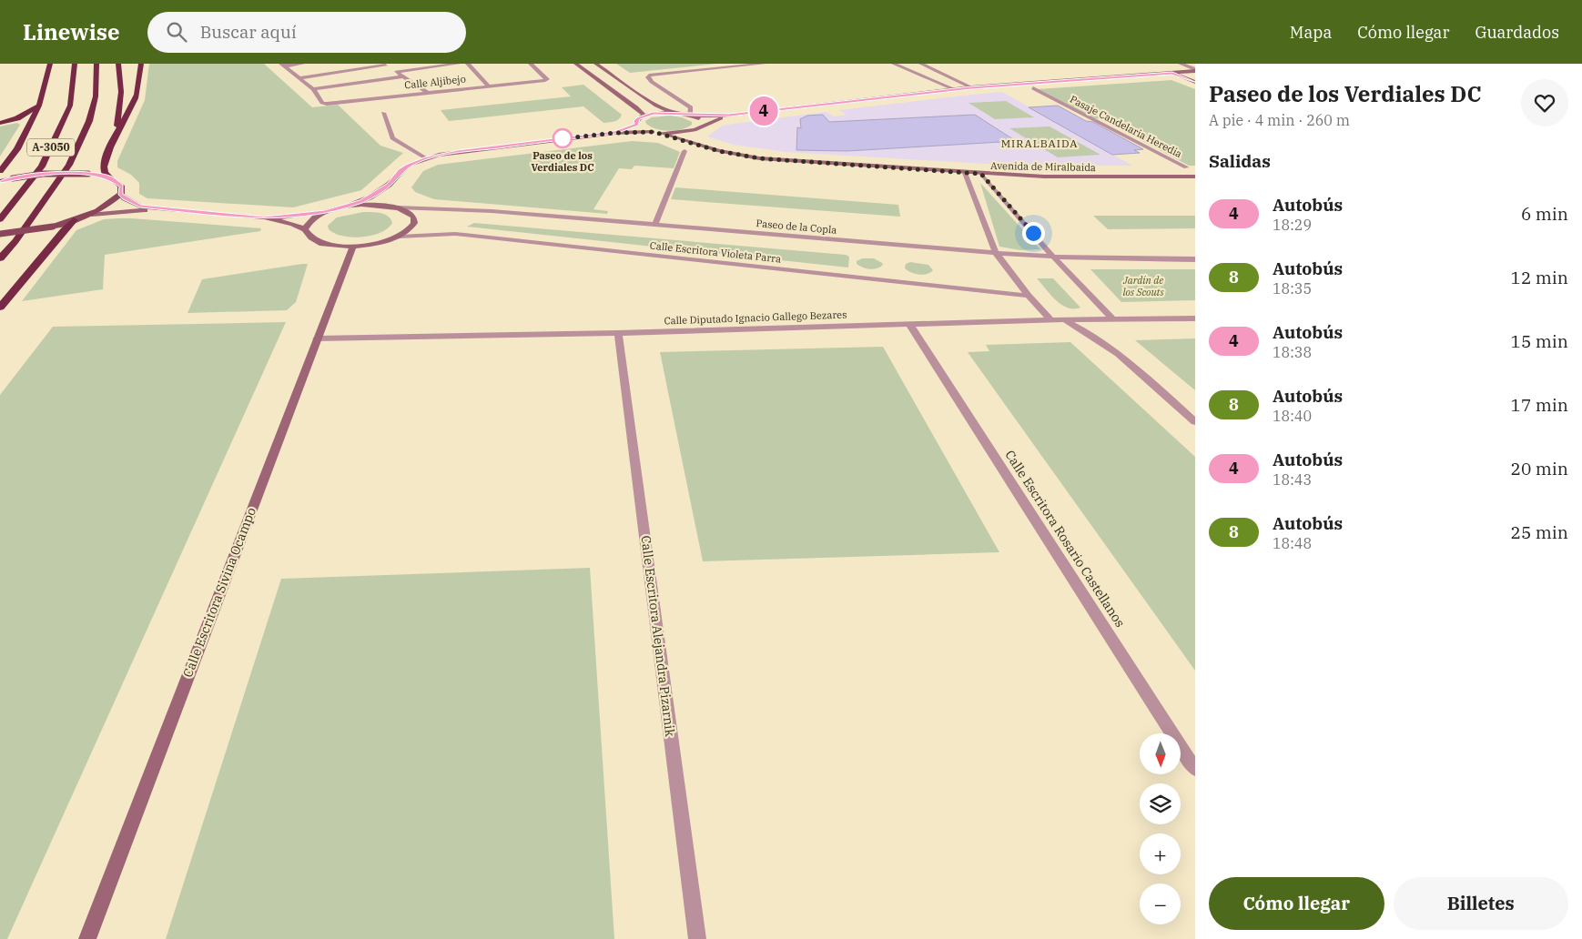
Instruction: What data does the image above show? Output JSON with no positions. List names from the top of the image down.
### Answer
{
  "streets": {
    "highway": ["A-3050"],
    "street": [
      "Calle Aljibejo",
      "Pasaje Candelaria Heredia",
      "Avenida de Miralbaida",
      "Paseo de la Copla",
      "Calle Escritora Violeta Parra",
      "Calle Diputado Ignacio Gallego Bezares",
      "Calle Escritora Rosario Castellanos",
      "Calle Escritora Sivina Ocampo",
      "Calle Escritora Alejandra Pizarnik"
    ]
  },
  "crossings": [
    ["Calle Diputado Ignacio Gallego Bezares", "Calle Escritora Rosario Castellanos"],
    ["Calle Diputado Ignacio Gallego Bezares", "Calle Escritora Sivina Ocampo"],
    ["Calle Diputado Ignacio Gallego Bezares", "Calle Escritora Alejandra Pizarnik"]
  ],
  "districts": ["MIRALBAIDA"],
  "parks": ["Jardín de los Scouts"],
  "places": ["Paseo de los Verdiales DC"],
  "lines": ["bus line 4"],
  "north": "bottom",
  "page": {
    "header": "Linewise",
    "search": "Buscar aquí",
    "nav": ["Mapa", "Cómo llegar", "Guardados"],
    "on_map": "4",
    "heading": [
      ["Paseo de los Verdiales DC", "A pie · 4 min · 260 m"],
      "Salidas"
    ],
    "list": [
      {
        "mark": "4",
        "name": "Autobús",
        "note": "18:29",
        "value": "6 min"
      },
      {
        "mark": "8",
        "name": "Autobús",
        "note": "18:35",
        "value": "12 min"
      },
      {
        "mark": "4",
        "name": "Autobús",
        "note": "18:38",
        "value": "15 min"
      },
      {
        "mark": "8",
        "name": "Autobús",
        "note": "18:40",
        "value": "17 min"
      },
      {
        "mark": "4",
        "name": "Autobús",
        "note": "18:43",
        "value": "20 min"
      },
      {
        "mark": "8",
        "name": "Autobús",
        "note": "18:48",
        "value": "25 min"
      }
    ],
    "map_buttons": ["+", "−"],
    "buttons": ["Cómo llegar", "Billetes"]
  }
}
